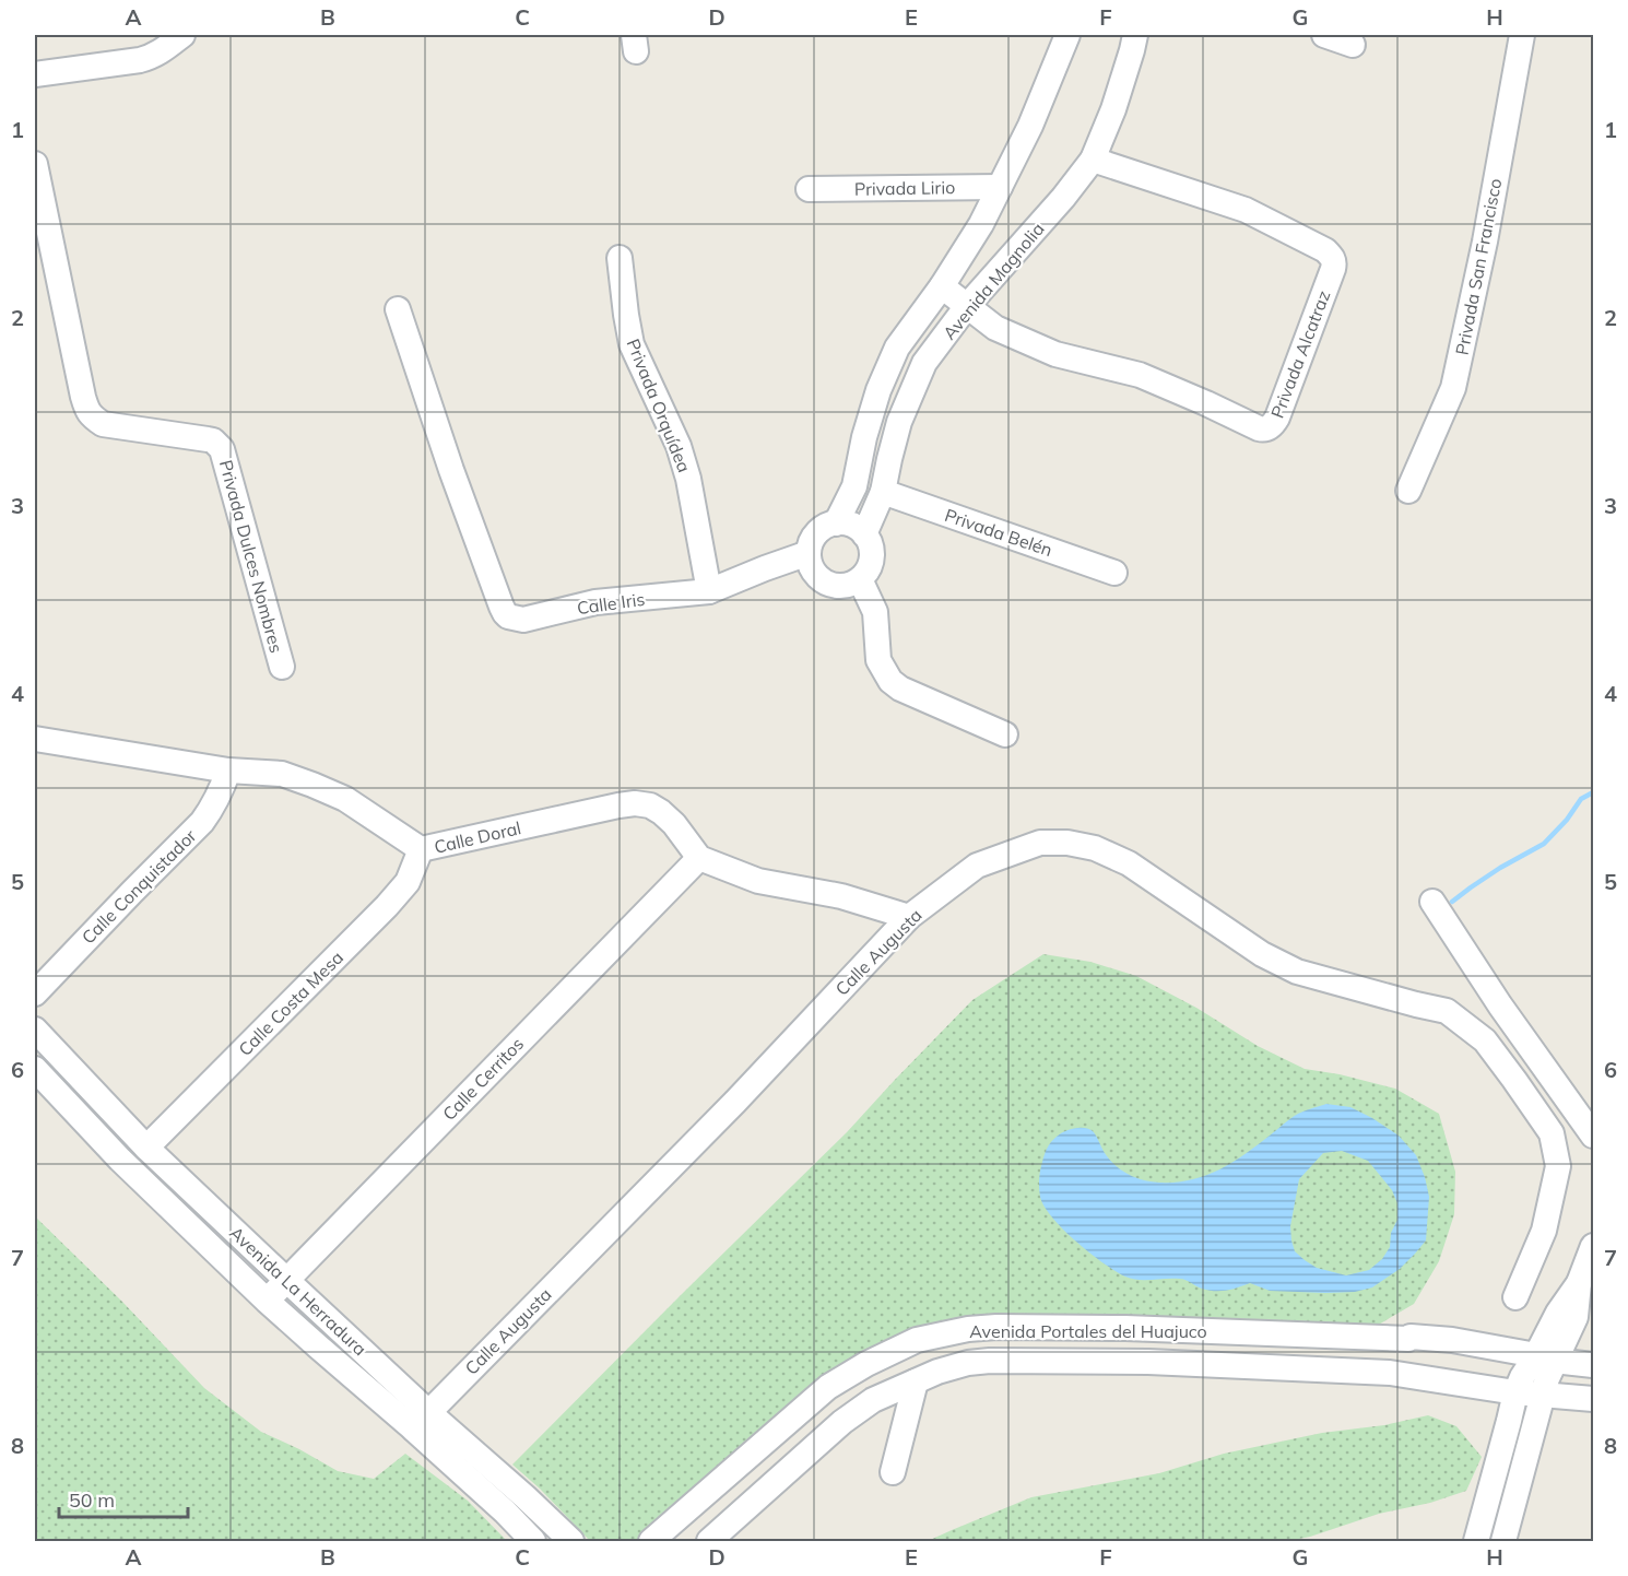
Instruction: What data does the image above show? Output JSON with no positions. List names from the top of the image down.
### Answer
{
  "streets": {
    "street": [
      "Privada Lirio",
      "Privada San Francisco",
      "Avenida Magnolia",
      "Privada Alcatraz",
      "Privada Orquídea",
      "Privada Belén",
      "Privada Dulces Nombres",
      "Calle Iris",
      "Calle Doral",
      "Calle Conquistador",
      "Calle Augusta",
      "Calle Costa Mesa",
      "Calle Cerritos",
      "Avenida La Herradura",
      "Avenida Portales del Huajuco"
    ]
  },
  "crossings": [
    ["Privada Lirio", "Avenida Magnolia"],
    ["Avenida Magnolia", "Privada Alcatraz"],
    ["Avenida Magnolia", "Privada Belén"],
    ["Avenida Magnolia", "Calle Iris"],
    ["Privada Orquídea", "Calle Iris"],
    ["Calle Doral", "Calle Conquistador"],
    ["Calle Doral", "Calle Costa Mesa"],
    ["Calle Doral", "Calle Cerritos"],
    ["Calle Augusta", "Avenida La Herradura"],
    ["Calle Costa Mesa", "Avenida La Herradura"],
    ["Calle Cerritos", "Avenida La Herradura"]
  ],
  "scale_bar": "50 m",
  "grid": {
    "columns": [
      "A",
      "B",
      "C",
      "D",
      "E",
      "F",
      "G",
      "H"
    ],
    "rows": [
      "1",
      "2",
      "3",
      "4",
      "5",
      "6",
      "7",
      "8"
    ]
  }
}
